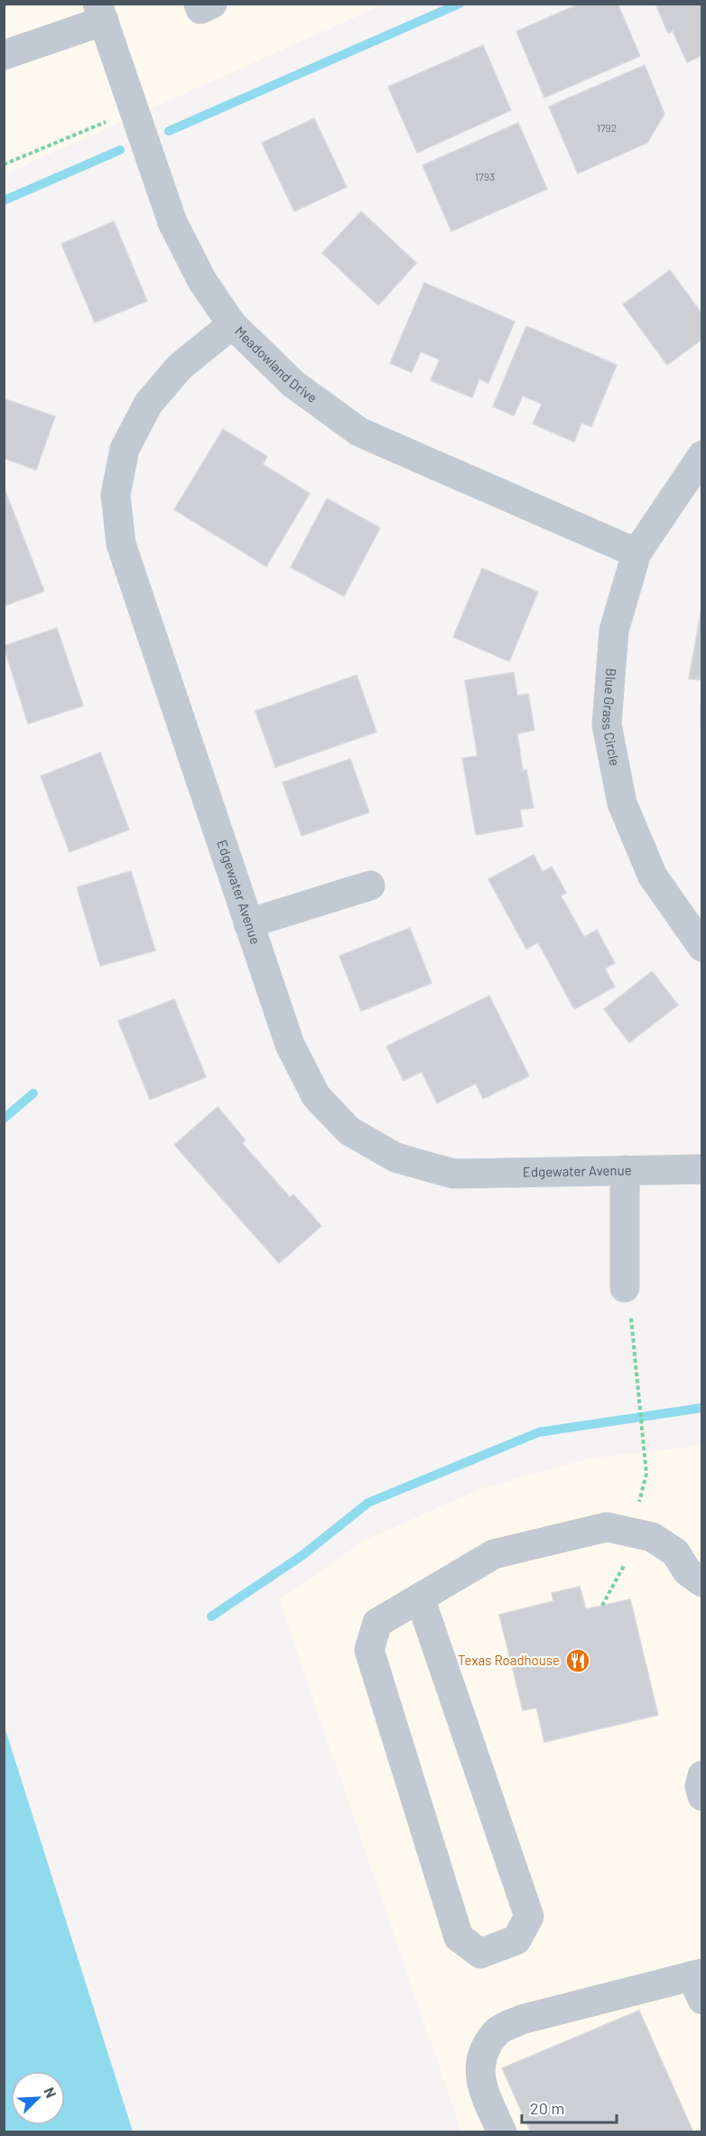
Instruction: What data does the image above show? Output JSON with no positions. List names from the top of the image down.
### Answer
{
  "streets": {
    "street": ["Meadowland Drive", "Blue Grass Circle", "Edgewater Avenue"]
  },
  "crossings": [
    ["Meadowland Drive", "Blue Grass Circle"],
    ["Meadowland Drive", "Edgewater Avenue"]
  ],
  "places": {
    "restaurant": ["Texas Roadhouse"]
  },
  "house_numbers": ["1792", "1793"],
  "scale_bar": "20 m",
  "north": "top right"
}
